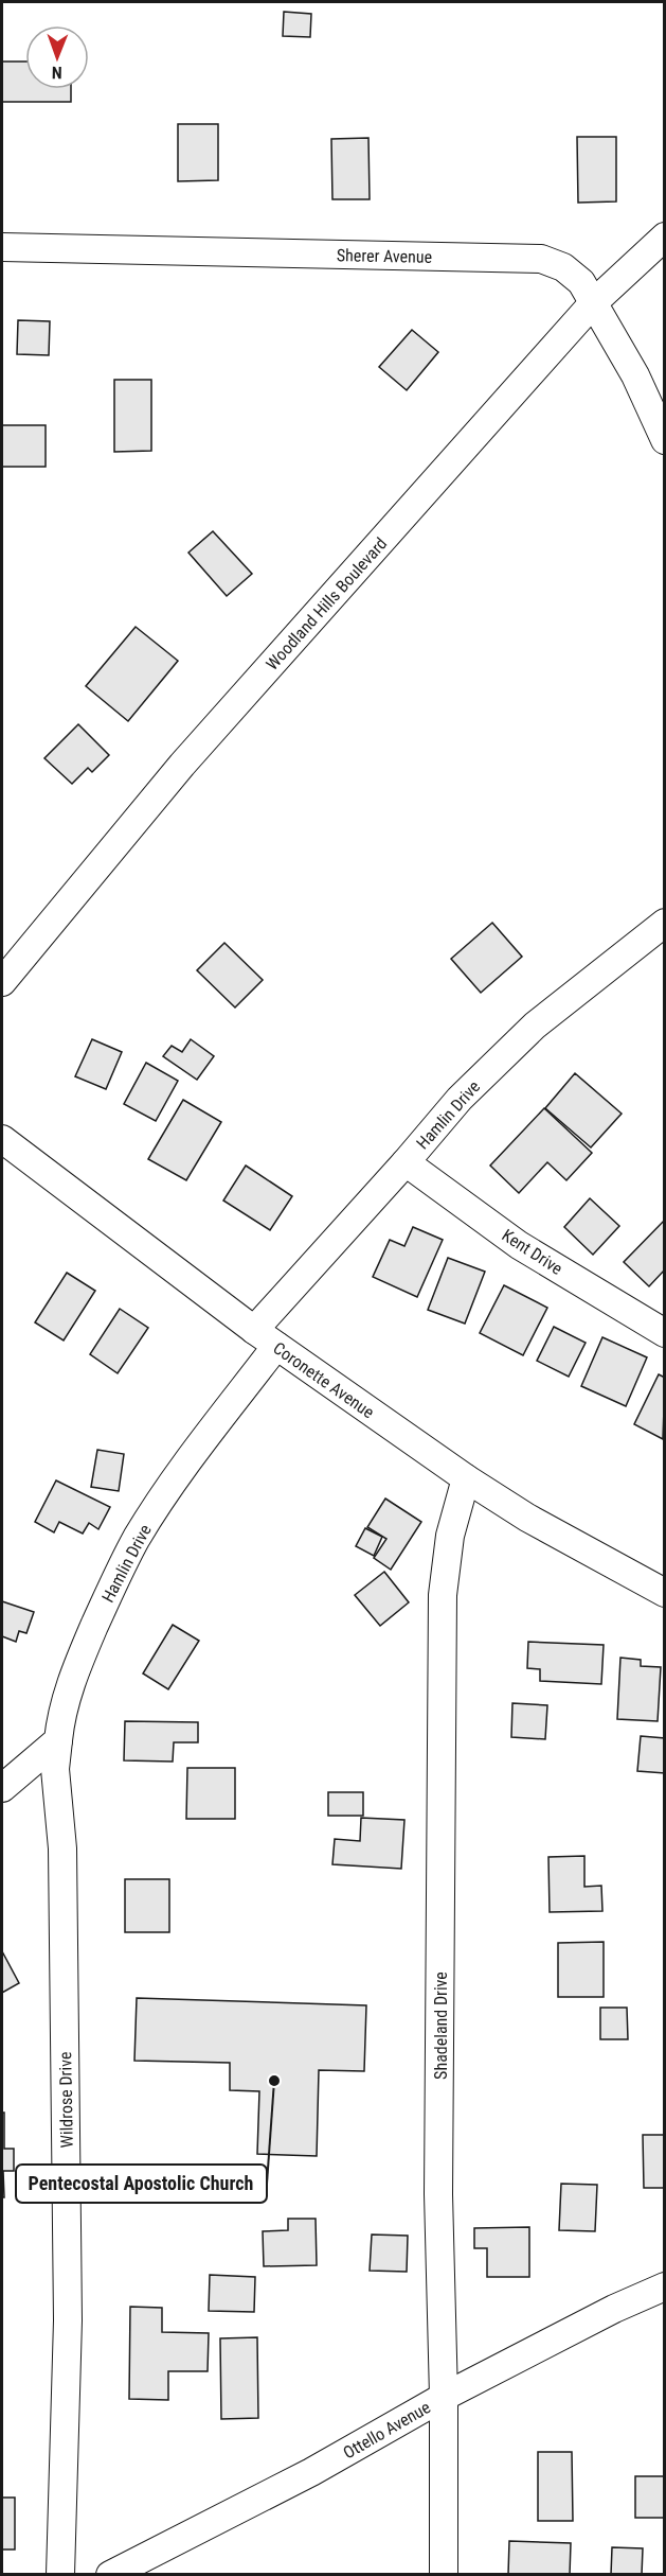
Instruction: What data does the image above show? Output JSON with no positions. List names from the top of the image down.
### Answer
{
  "streets": {
    "street": [
      "Sherer Avenue",
      "Woodland Hills Boulevard",
      "Hamlin Drive",
      "Kent Drive",
      "Coronette Avenue",
      "Shadeland Drive",
      "Wildrose Drive",
      "Ottello Avenue"
    ]
  },
  "crossings": [
    ["Sherer Avenue", "Woodland Hills Boulevard"],
    ["Hamlin Drive", "Kent Drive"],
    ["Hamlin Drive", "Coronette Avenue"],
    ["Hamlin Drive", "Wildrose Drive"],
    ["Coronette Avenue", "Shadeland Drive"],
    ["Shadeland Drive", "Ottello Avenue"]
  ],
  "places": ["Pentecostal Apostolic Church"],
  "north": "bottom"
}
